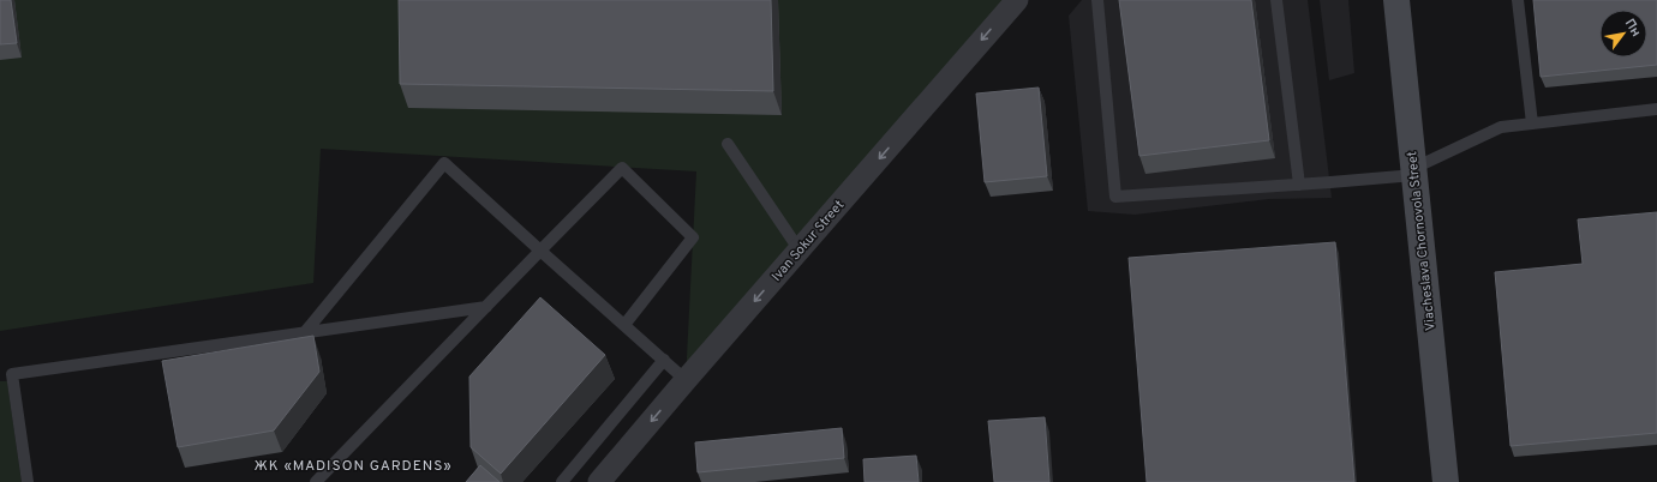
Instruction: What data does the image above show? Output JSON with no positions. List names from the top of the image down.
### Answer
{
  "streets": {
    "street": ["Ivan Sokur Street", "Viacheslava Chornovola Street"]
  },
  "one_way": ["Ivan Sokur Street"],
  "districts": ["ЖК «MADISON GARDENS»"],
  "north": "top right"
}
